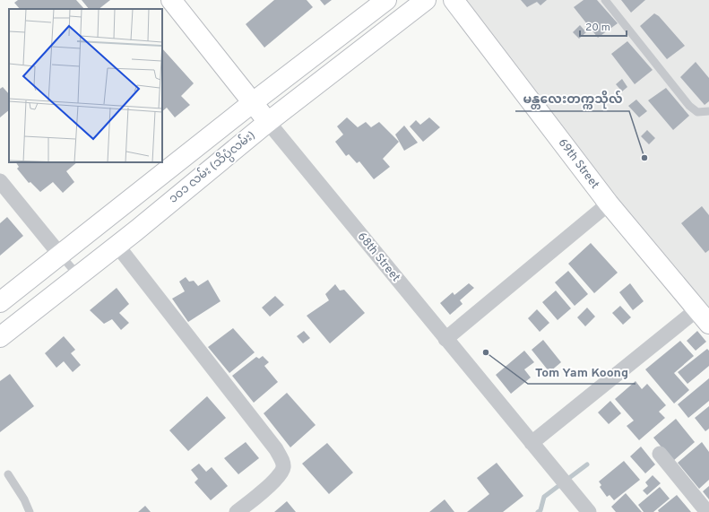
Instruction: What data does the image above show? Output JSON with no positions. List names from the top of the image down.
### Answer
{
  "streets": {
    "main road": ["69th Street", "၁၀၁ လမ်း (သိပ္ပံလမ်း)", "68th Street"]
  },
  "crossings": [
    ["၁၀၁ လမ်း (သိပ္ပံလမ်း)", "68th Street"]
  ],
  "places": ["မန္တလေးတက္ကသိုလ်", "Tom Yam Koong"],
  "scale_bar": "20 m"
}
